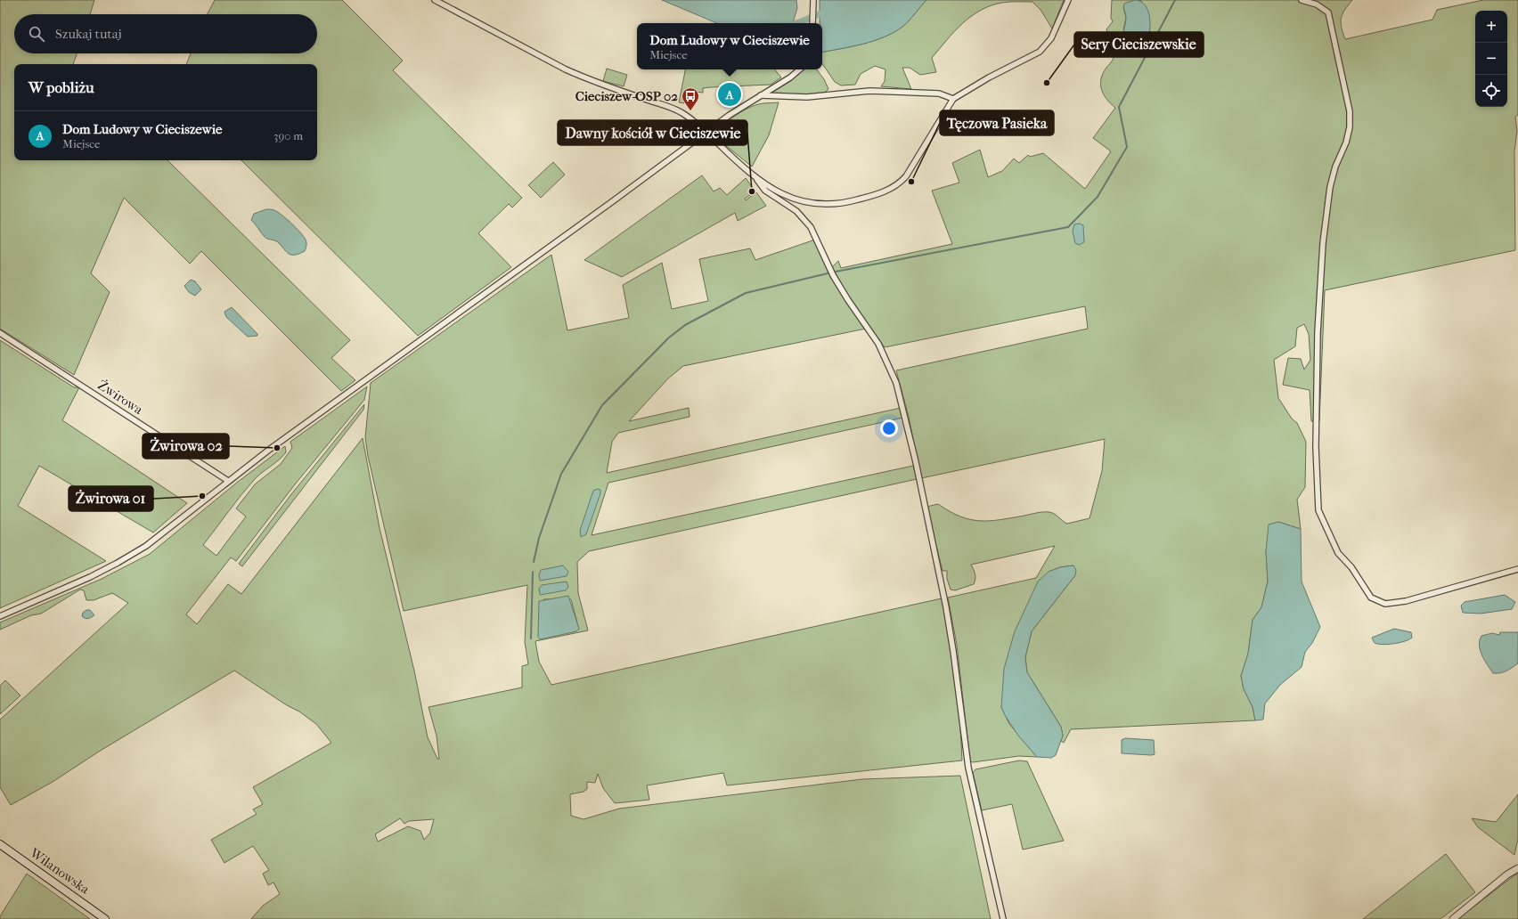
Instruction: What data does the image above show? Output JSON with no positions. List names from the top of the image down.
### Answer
{
  "streets": {
    "main road": ["Wilanowska"],
    "street": ["Żwirowa"]
  },
  "places": {
    "other": [
      "Sery Cieciszewskie",
      "Tęczowa Pasieka",
      "Dawny kościół w Cieciszewie",
      "Żwirowa 02",
      "Żwirowa 01"
    ],
    "bus stop": ["Cieciszew-OSP 02"]
  },
  "page": {
    "map_buttons": ["+", "−"],
    "search": "Szukaj tutaj",
    "popup": ["Dom Ludowy w Cieciszewie", "Miejsce"],
    "heading": "W pobliżu",
    "pins": "A",
    "list": [
      {
        "mark": "A",
        "name": "Dom Ludowy w Cieciszewie",
        "note": "Miejsce",
        "value": "390 m"
      }
    ]
  }
}
